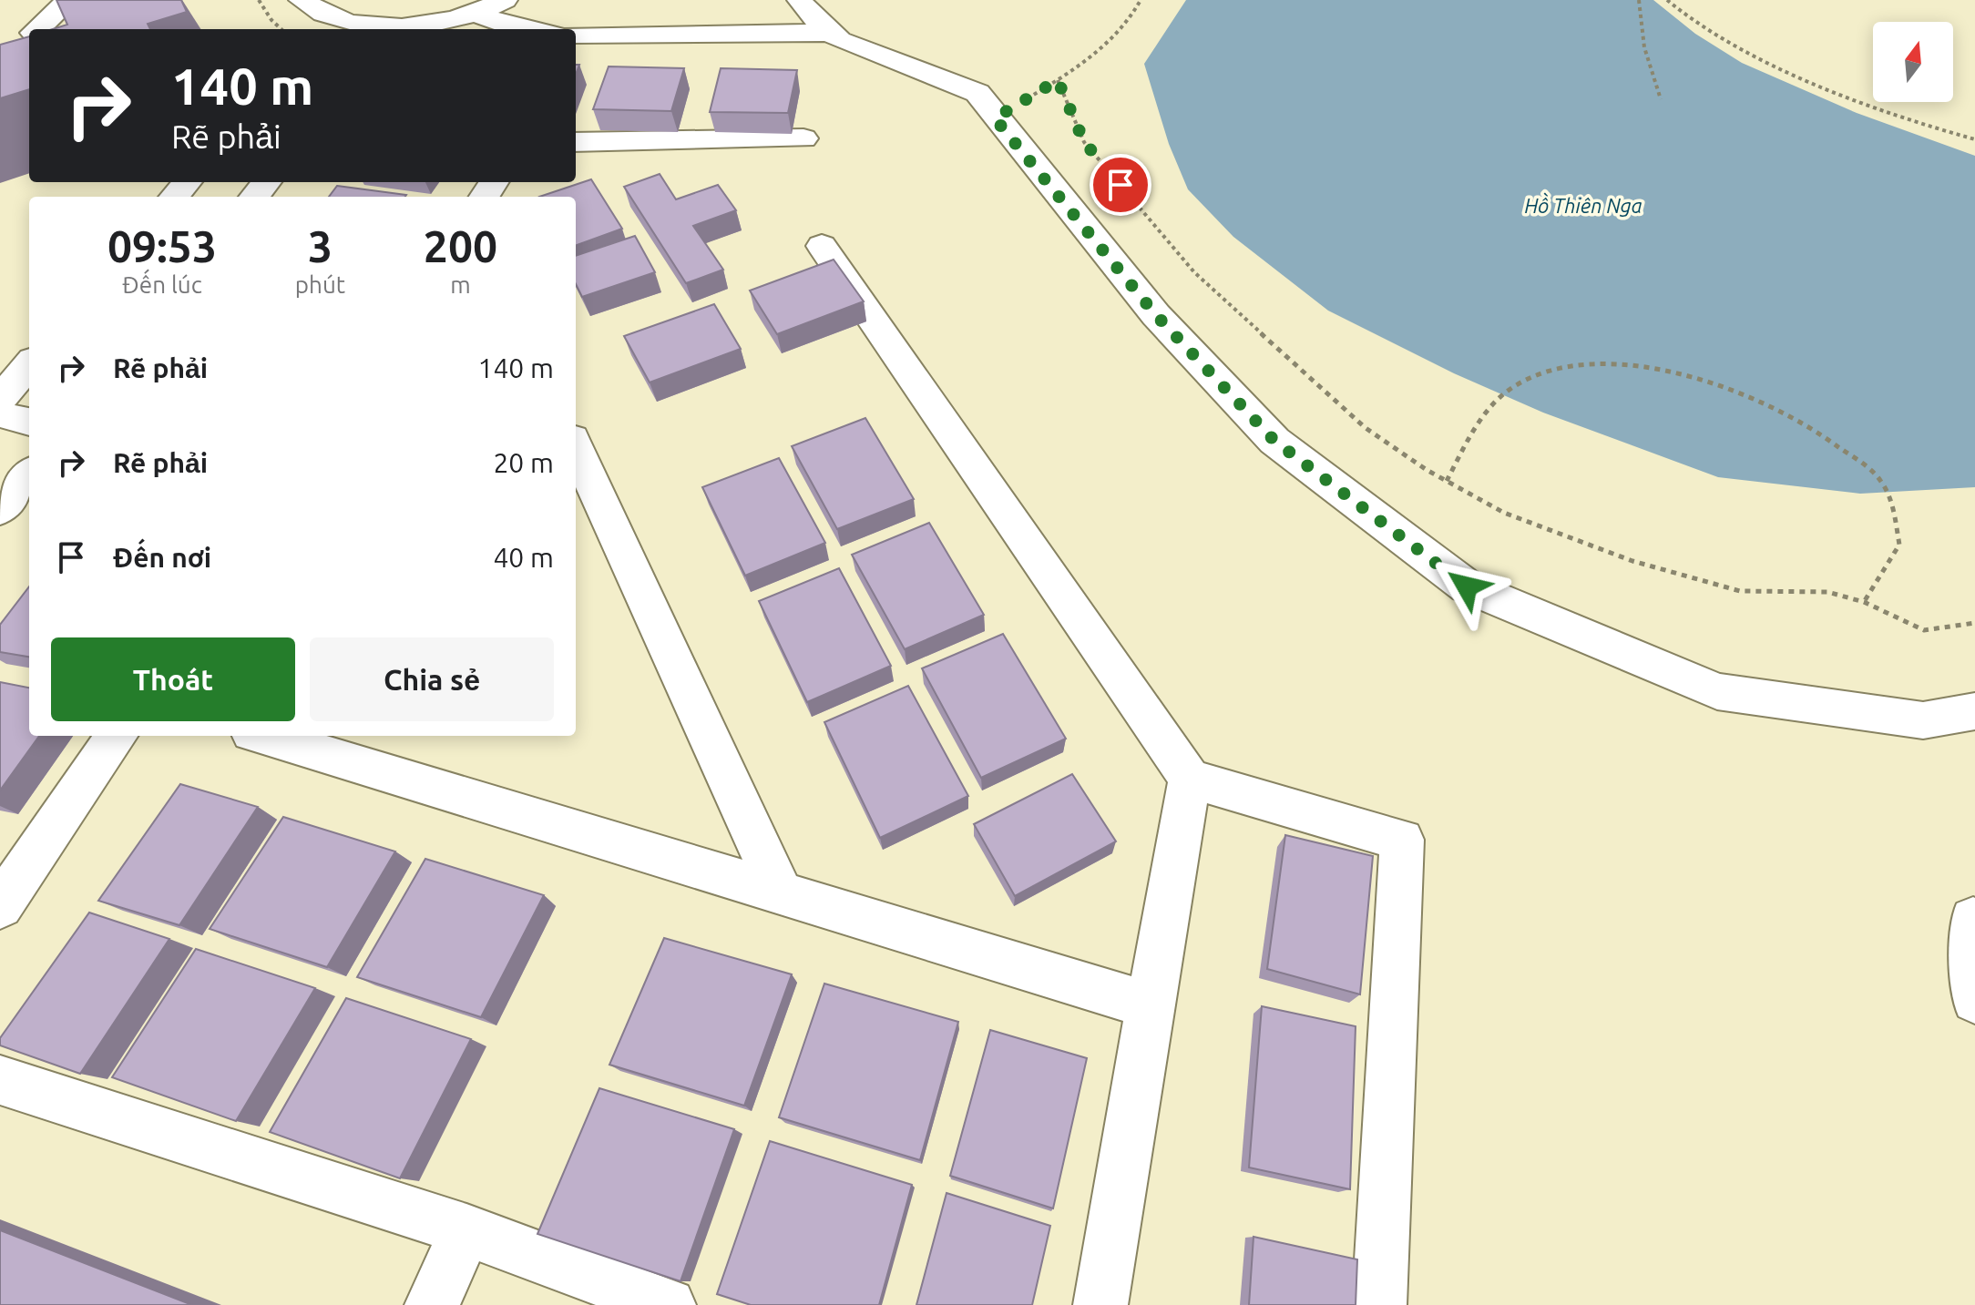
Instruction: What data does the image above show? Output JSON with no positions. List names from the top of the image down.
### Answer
{
  "water": ["Hồ Thiên Nga"],
  "north": "top",
  "page": {
    "turn": ["140 m", "Rẽ phải"],
    "eta": [
      "09:53",
      "Đến lúc",
      "3",
      "phút",
      "200",
      "m"
    ],
    "list": [
      {
        "name": "Rẽ phải",
        "value": "140 m"
      },
      {
        "name": "Rẽ phải",
        "value": "20 m"
      },
      {
        "name": "Đến nơi",
        "value": "40 m"
      }
    ],
    "buttons": ["Thoát", "Chia sẻ"]
  }
}
